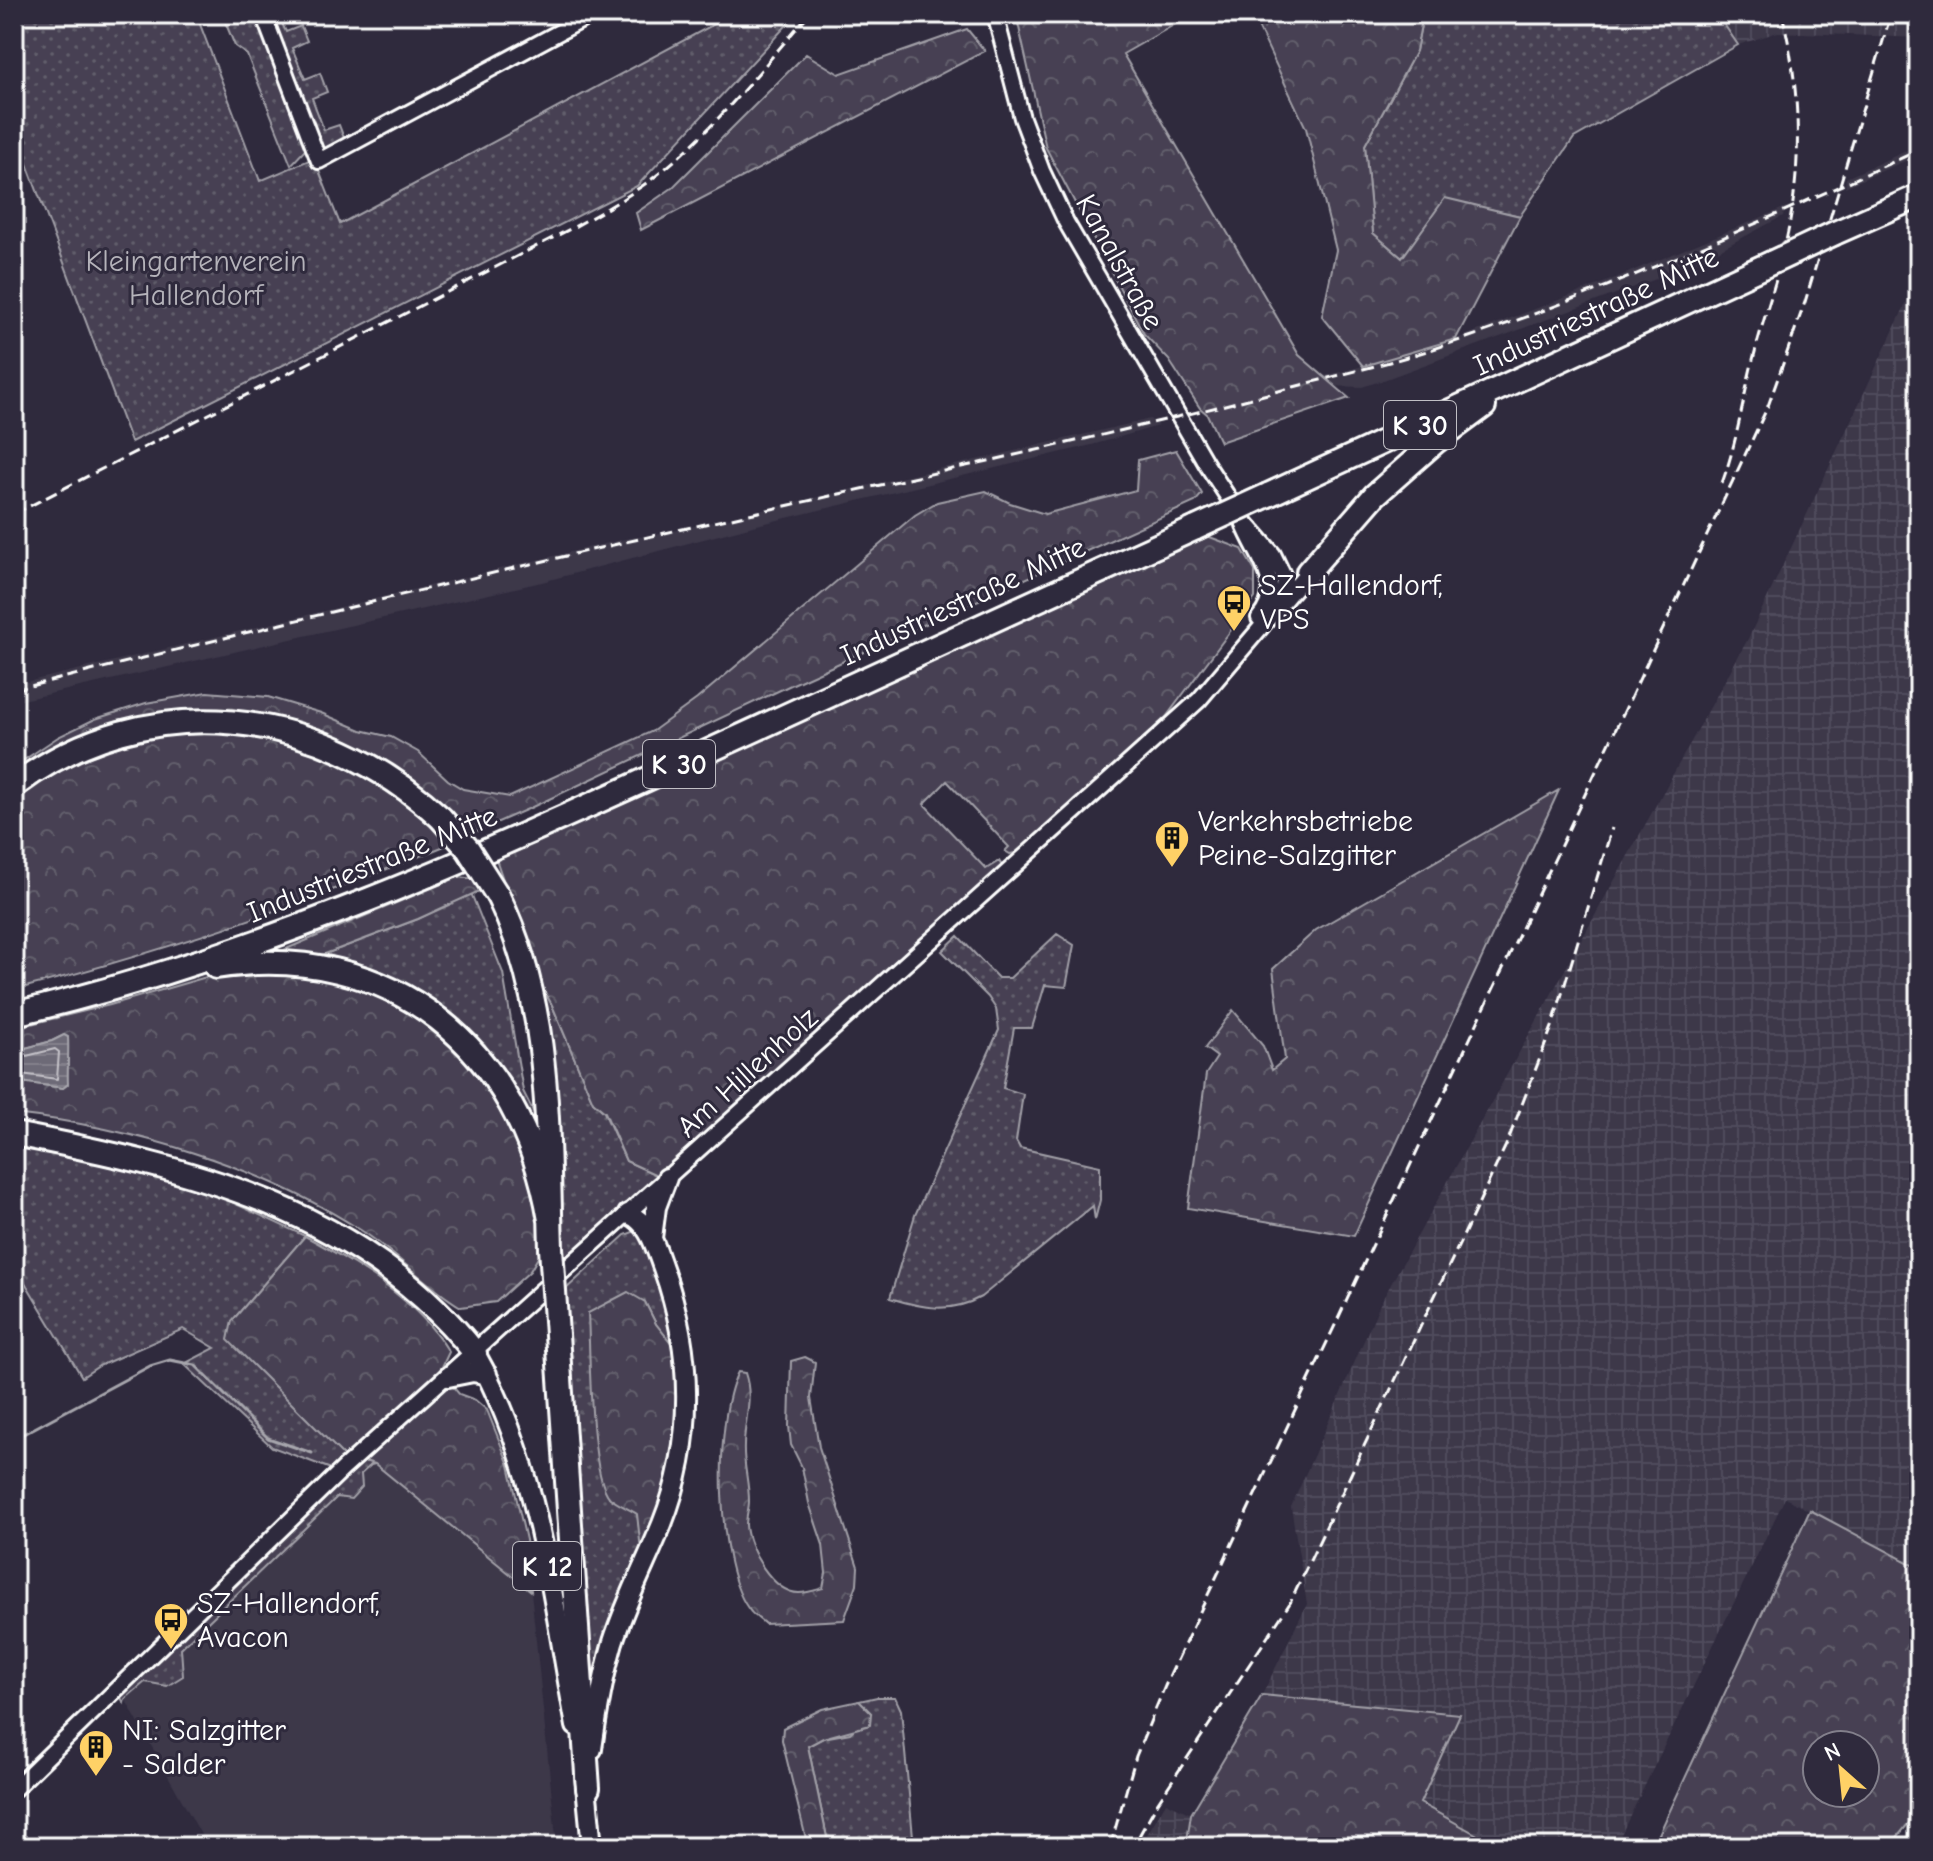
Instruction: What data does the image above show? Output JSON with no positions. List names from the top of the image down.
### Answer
{
  "streets": {
    "highway": ["Industriestraße Mitte", "K 30"],
    "main road": ["K 12"],
    "street": ["Kanalstraße", "Am Hillenholz"]
  },
  "crossings": [
    ["Kanalstraße", "Am Hillenholz"],
    ["Am Hillenholz", "K 12"]
  ],
  "parks": ["Kleingartenverein Hallendorf"],
  "places": {
    "bus stop": ["SZ-Hallendorf, VPS", "SZ-Hallendorf, Avacon"],
    "building": ["Verkehrsbetriebe Peine-Salzgitter", "NI: Salzgitter - Salder"]
  },
  "north": "top left"
}
